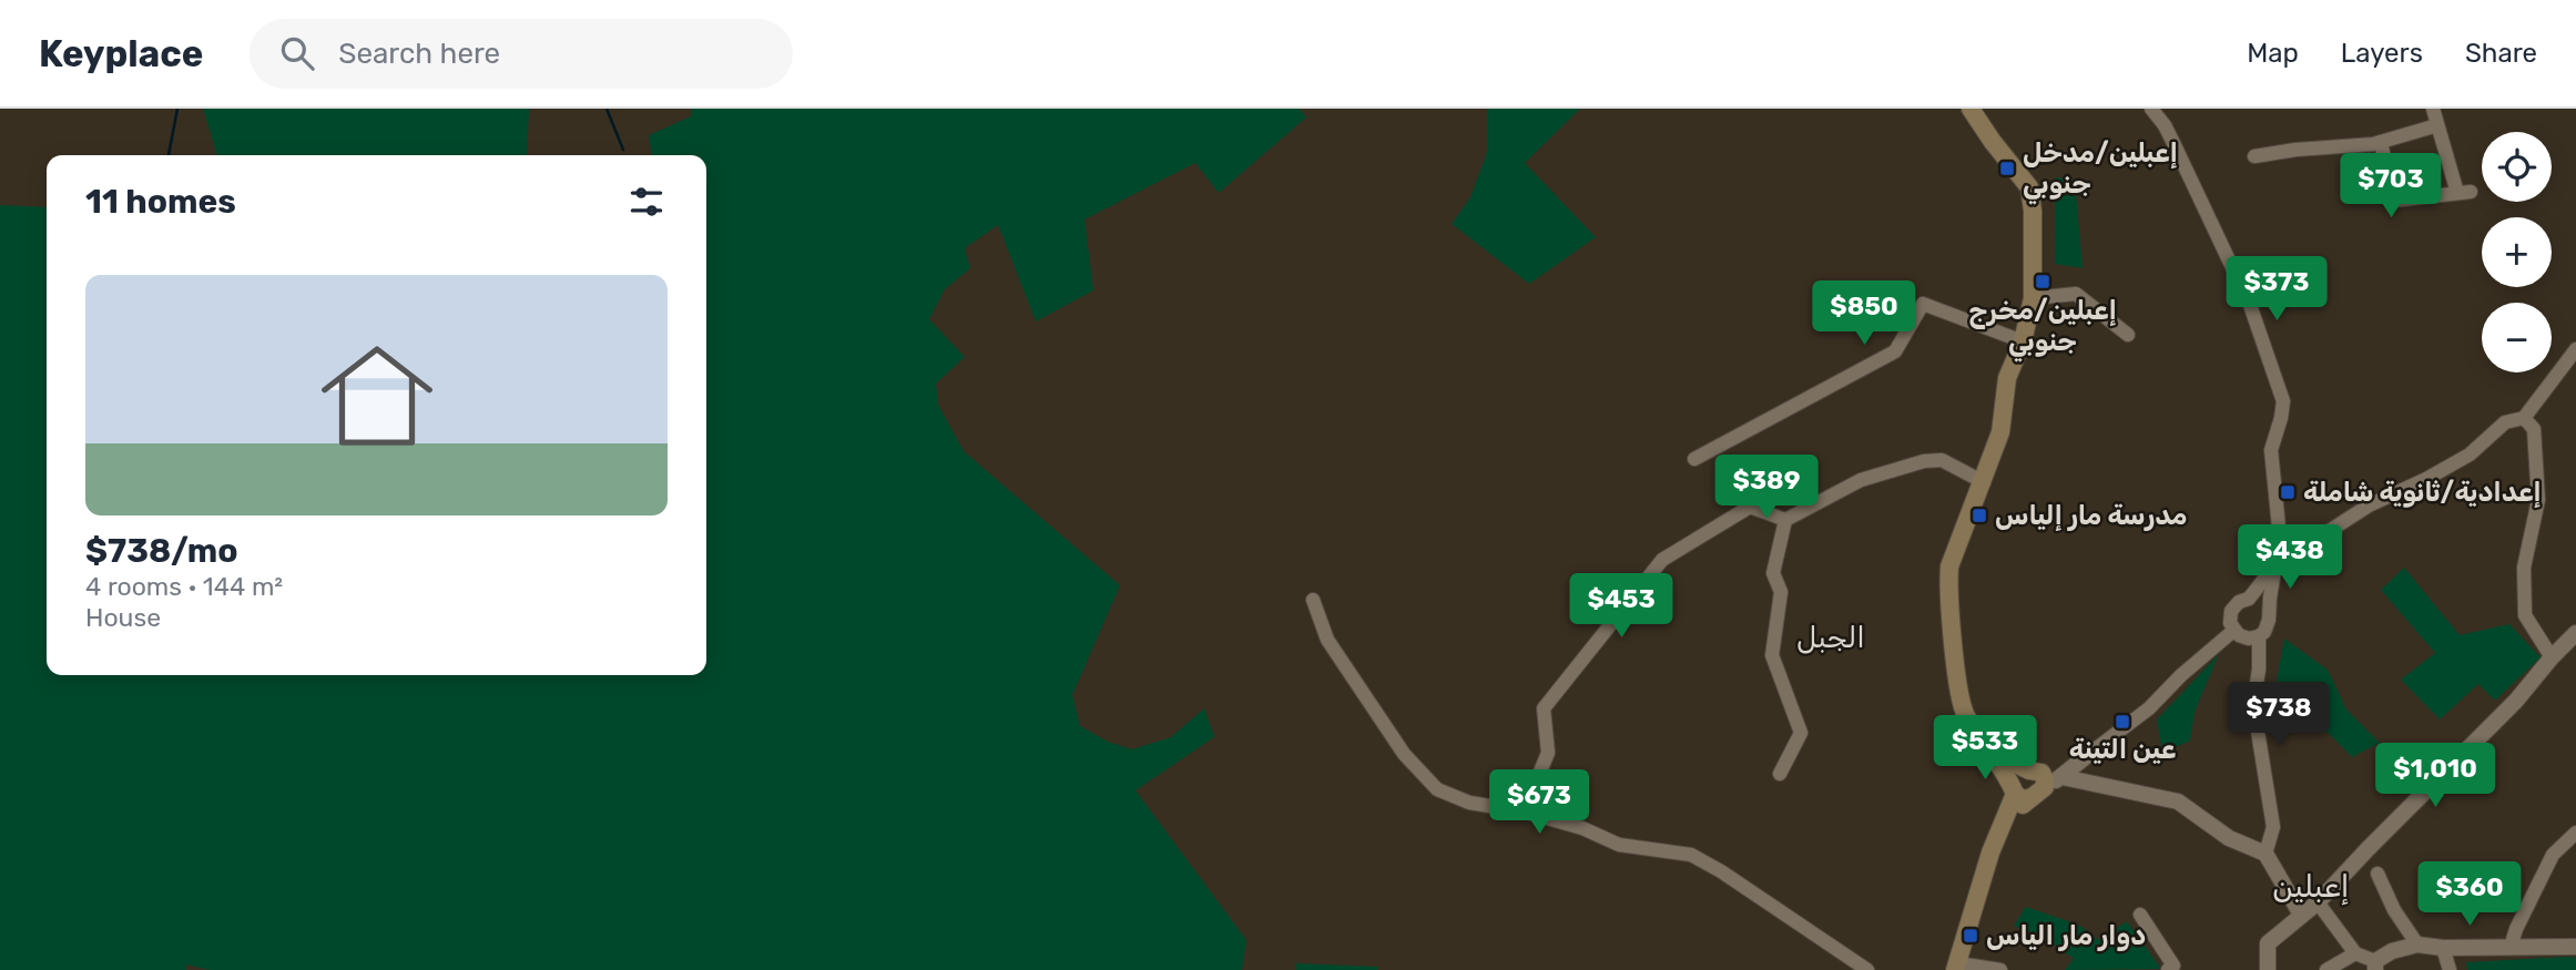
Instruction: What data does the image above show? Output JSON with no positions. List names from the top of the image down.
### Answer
{
  "districts": ["الجبل", "إعبلين"],
  "places": {
    "transit": [
      "إعبلين/مدخل جنوبي",
      "إعبلين/مخرج جنوبي",
      "إعدادية/ثانوية شاملة",
      "مدرسة مار إلياس",
      "عين التينة",
      "دوار مار الياس"
    ]
  },
  "page": {
    "header": "Keyplace",
    "search": "Search here",
    "nav": ["Map", "Layers", "Share"],
    "map_buttons": ["+", "−"],
    "price": [
      "$703",
      "$373",
      "$850",
      "$389",
      "$438",
      "$453",
      "$738",
      "$533",
      "$1,010",
      "$673",
      "$360"
    ],
    "heading": "11 homes",
    "list": [
      {
        "name": "$738/mo",
        "note": "4 rooms · 144 m² · House"
      }
    ]
  }
}
